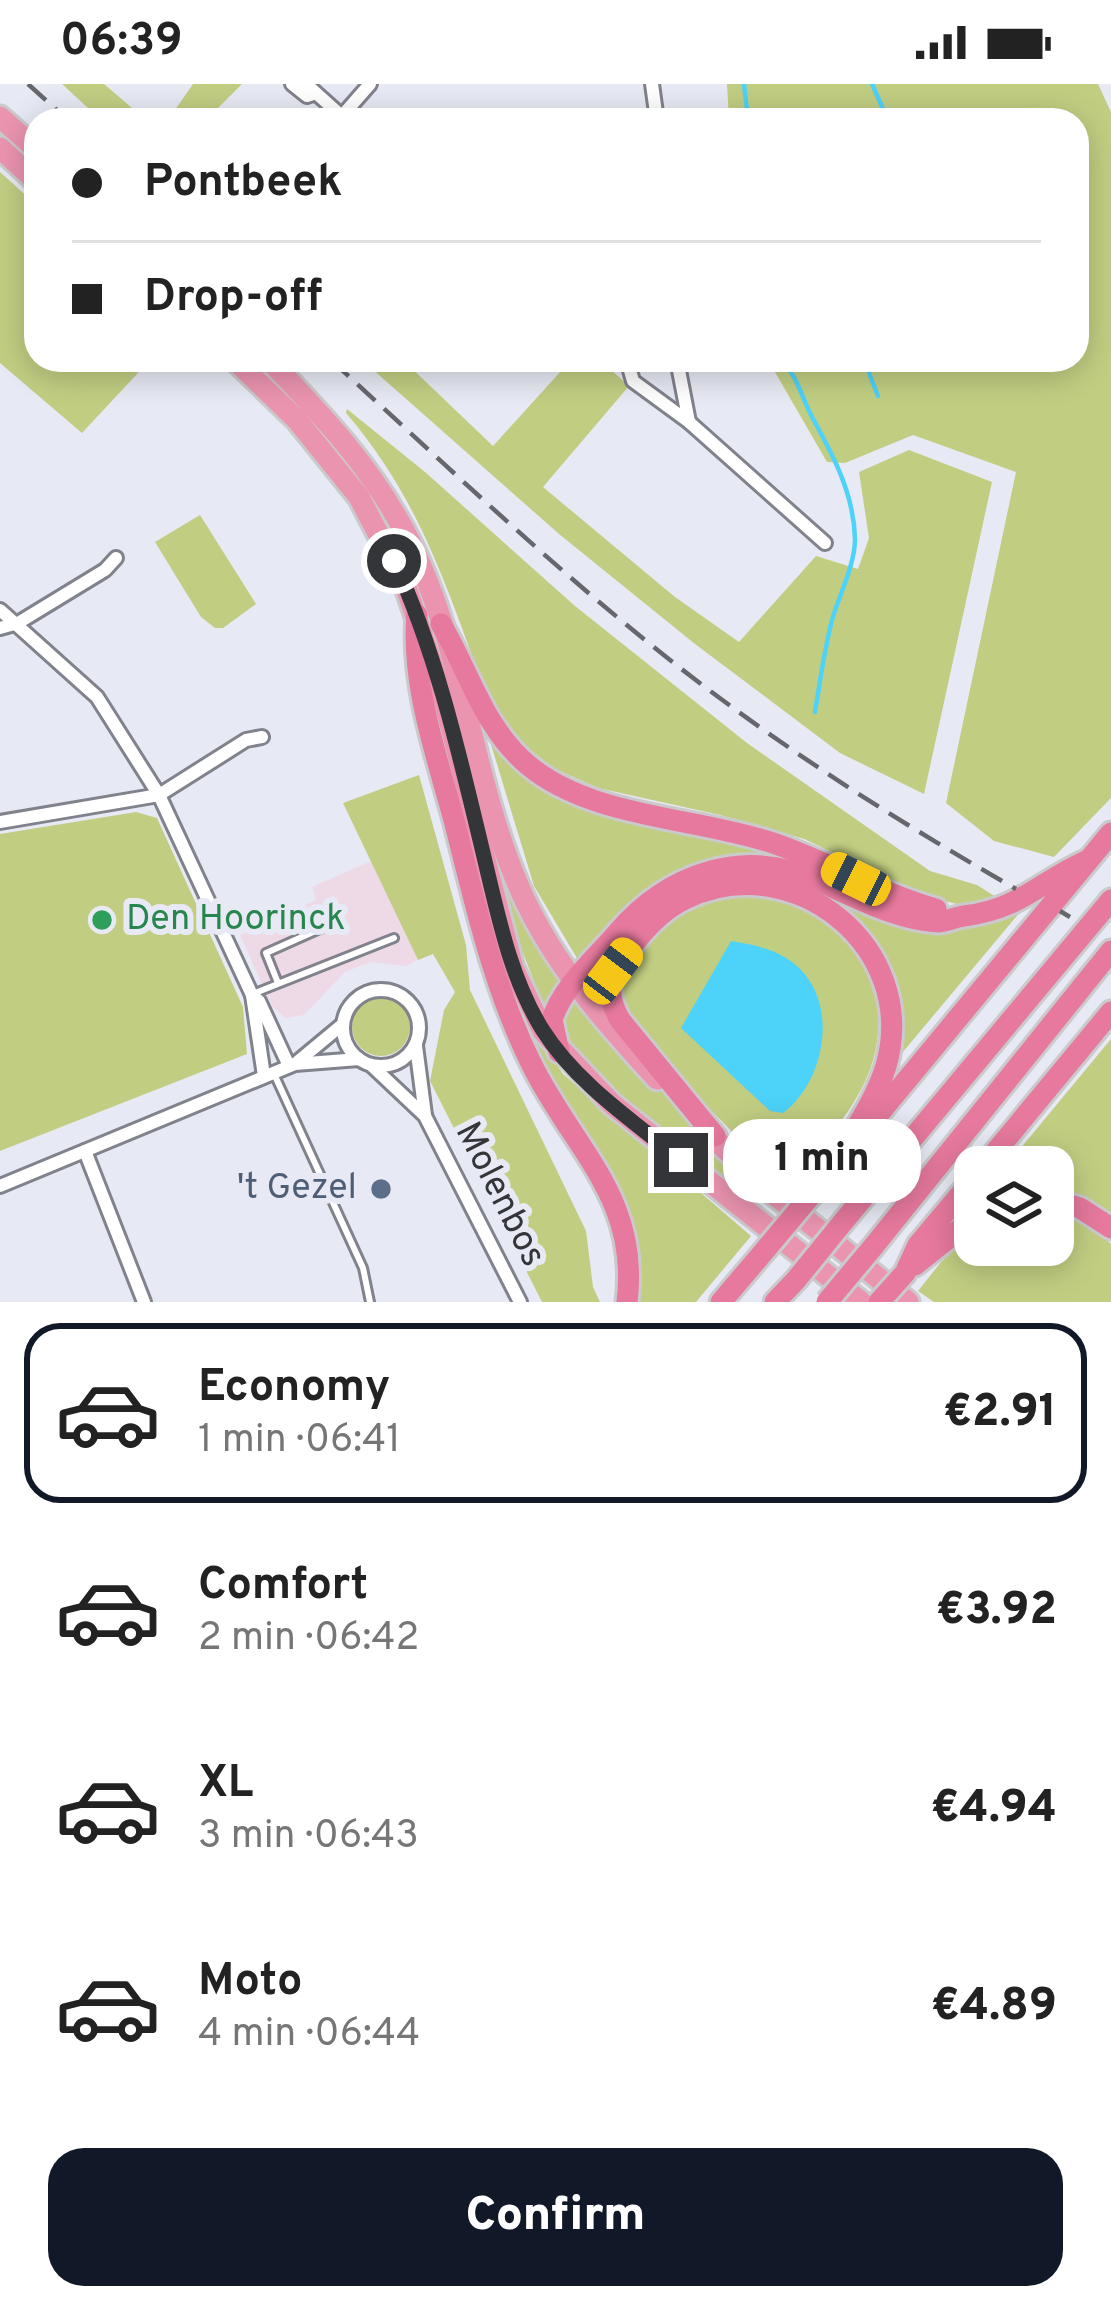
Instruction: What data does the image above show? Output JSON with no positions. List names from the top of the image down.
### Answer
{
  "streets": {
    "street": ["Molenbos"]
  },
  "places": ["Den Hoorinck", "'t Gezel"],
  "page": {
    "status": "06:39",
    "banner": ["Pontbeek", "Drop-off"],
    "bubble": "1 min",
    "list": [
      {
        "name": "Economy",
        "note": "1 min · 06:41",
        "value": "€2.91"
      },
      {
        "name": "Comfort",
        "note": "2 min · 06:42",
        "value": "€3.92"
      },
      {
        "name": "XL",
        "note": "3 min · 06:43",
        "value": "€4.94"
      },
      {
        "name": "Moto",
        "note": "4 min · 06:44",
        "value": "€4.89"
      }
    ],
    "buttons": "Confirm"
  }
}
